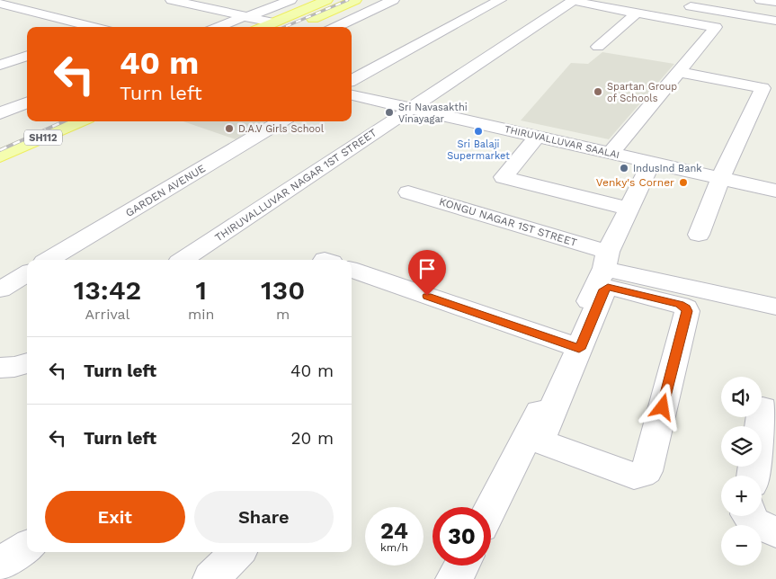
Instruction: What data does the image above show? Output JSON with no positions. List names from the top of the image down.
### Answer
{
  "streets": {
    "main road": ["SH112"],
    "street": [
      "THIRUVALLUVAR SAALAI",
      "THIRUVALLUVAR NAGAR 1ST STREET",
      "GARDEN AVENUE",
      "KONGU NAGAR 1ST STREET"
    ]
  },
  "crossings": [
    ["THIRUVALLUVAR SAALAI", "THIRUVALLUVAR NAGAR 1ST STREET"]
  ],
  "places": [
    "Spartan Group of Schools",
    "Sri Navasakthi Vinayagar",
    "D.A.V Girls School",
    "Sri Balaji Supermarket",
    "IndusInd Bank",
    "Venky's Corner"
  ],
  "page": {
    "turn": ["40 m", "Turn left"],
    "eta": [
      "13:42",
      "Arrival",
      "1",
      "min",
      "130",
      "m"
    ],
    "list": [
      {
        "name": "Turn left",
        "value": "40 m"
      },
      {
        "name": "Turn left",
        "value": "20 m"
      }
    ],
    "map_buttons": ["+", "−"],
    "buttons": ["Exit", "Share"],
    "speed": "24 km/h",
    "limit": "30"
  }
}
